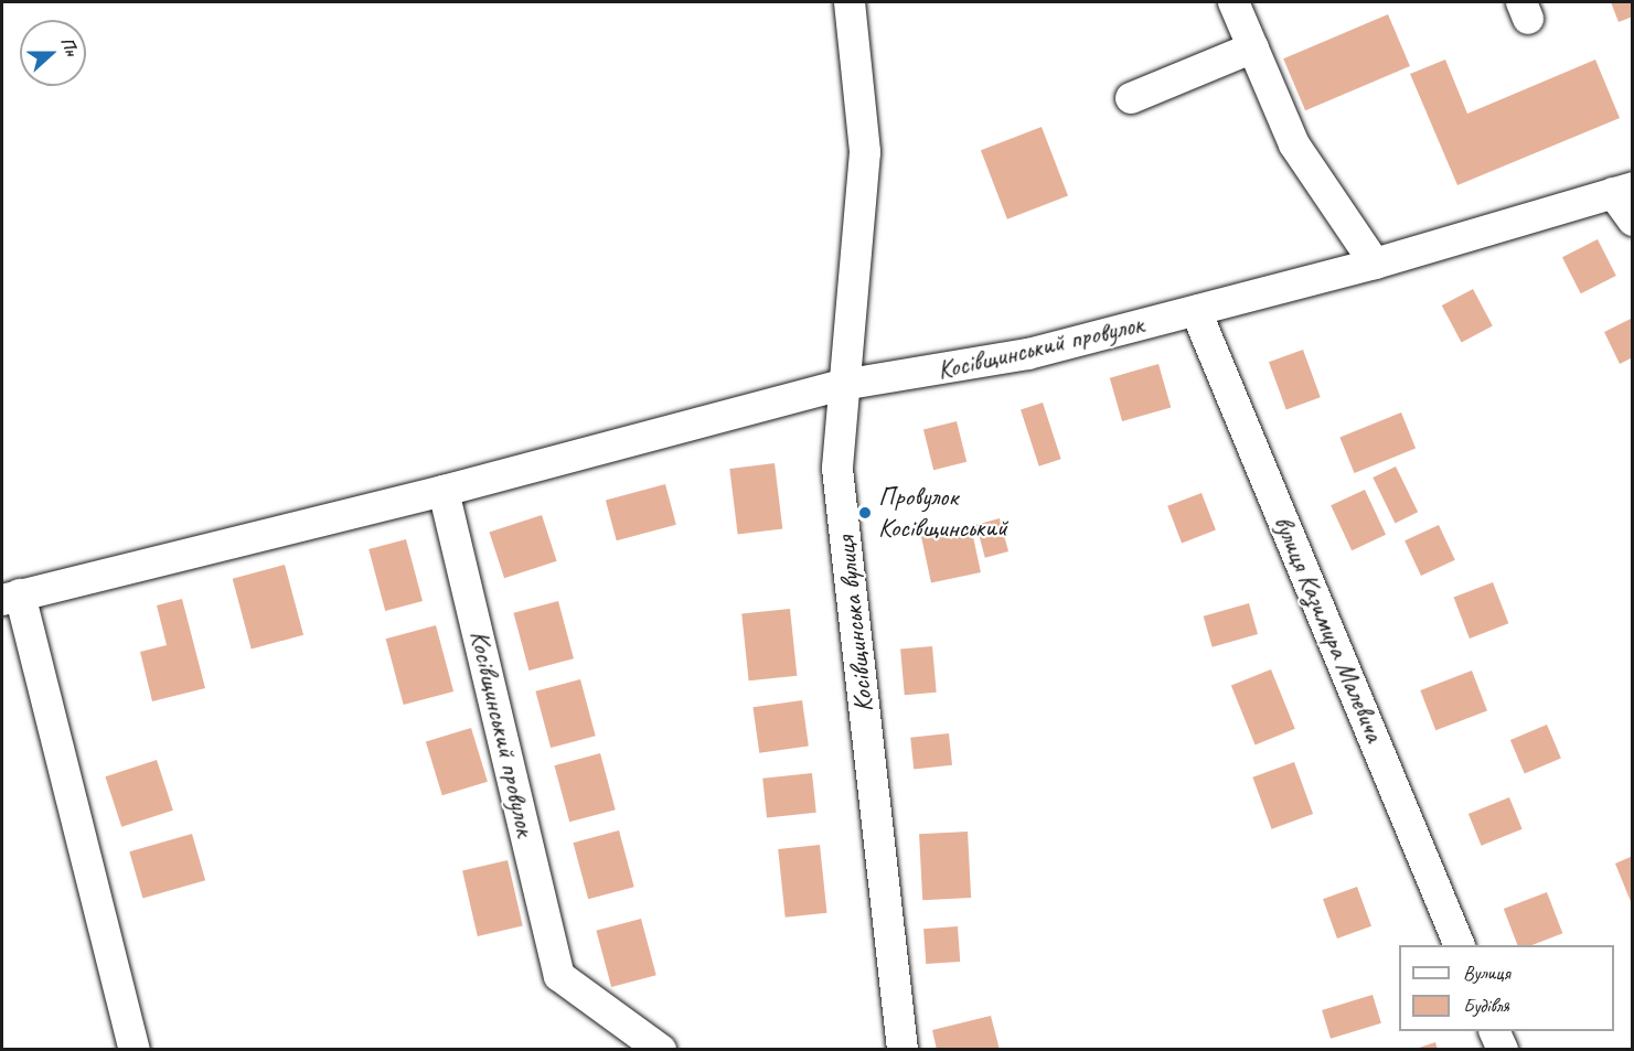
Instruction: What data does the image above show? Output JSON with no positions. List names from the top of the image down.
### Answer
{
  "streets": {
    "street": ["Косівщинський провулок", "Косівщинська вулиця", "вулиця Казимира Малевича"]
  },
  "crossings": [
    ["Косівщинський провулок", "Косівщинська вулиця"],
    ["Косівщинський провулок", "вулиця Казимира Малевича"]
  ],
  "places": ["Провулок Косівщинський"],
  "legend": ["Вулиця", "Будівля"],
  "north": "right"
}
